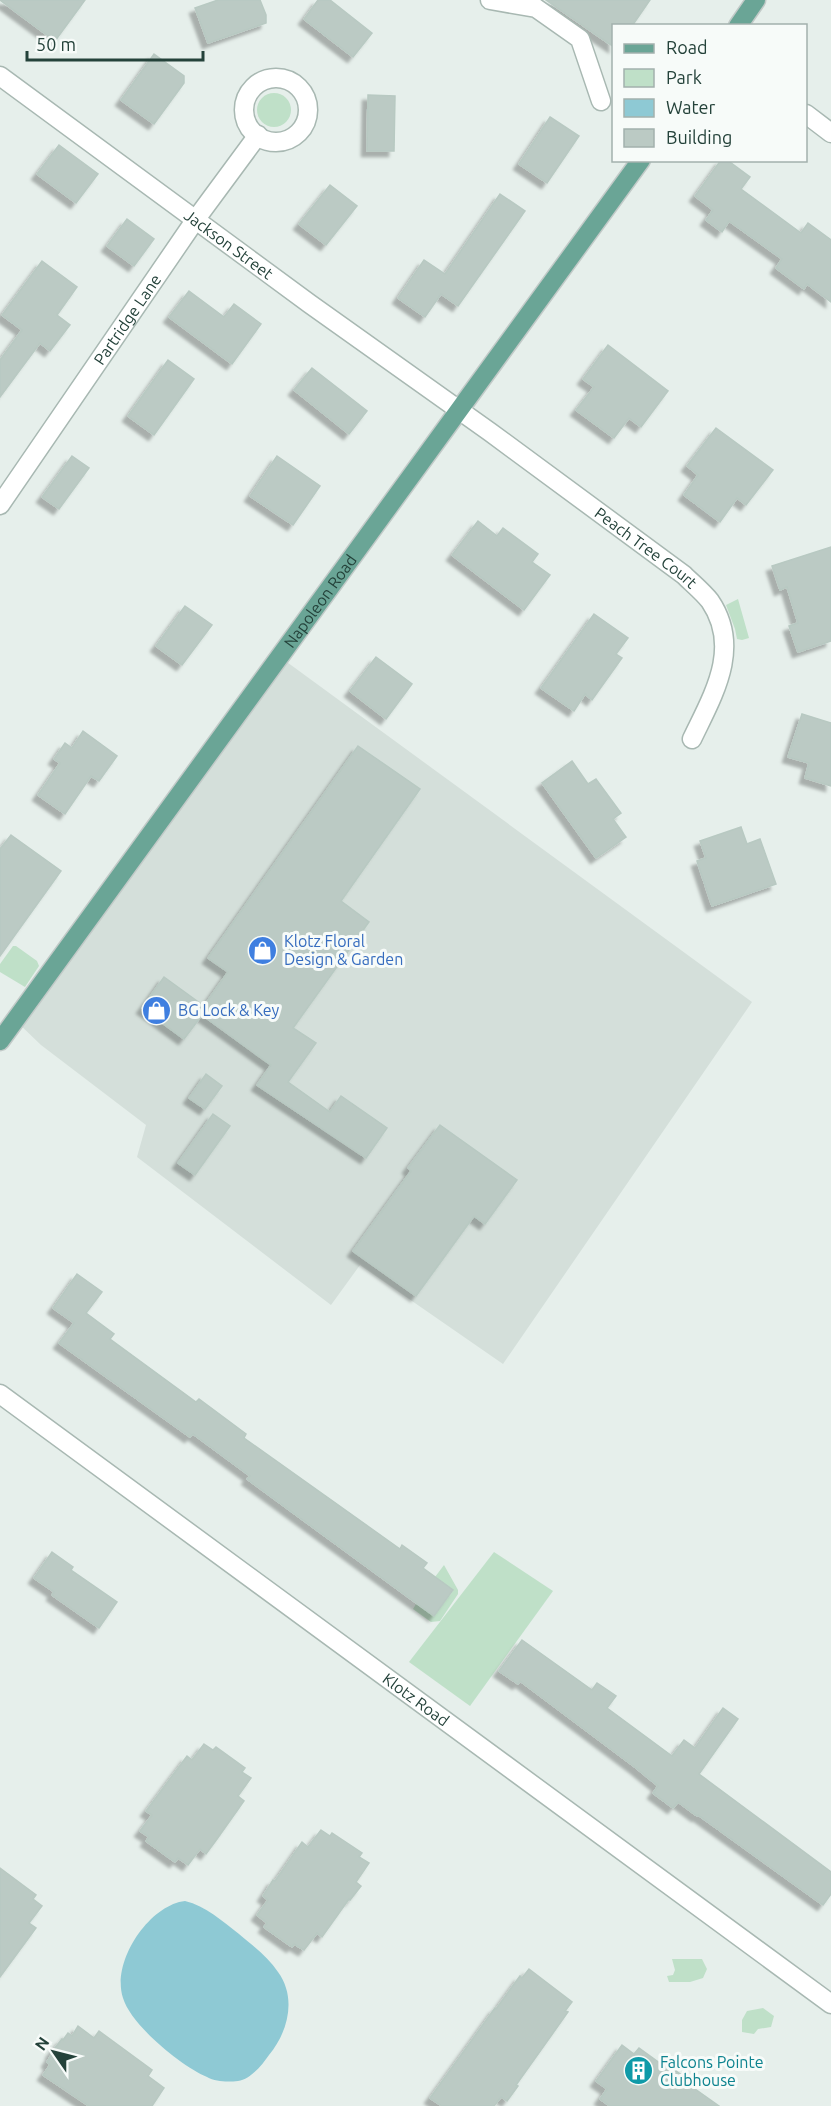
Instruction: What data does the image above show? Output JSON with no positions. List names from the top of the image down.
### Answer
{
  "streets": {
    "main road": ["Napoleon Road"],
    "street": [
      "Jackson Street",
      "Partridge Lane",
      "Peach Tree Court",
      "Klotz Road"
    ]
  },
  "crossings": [
    ["Jackson Street", "Partridge Lane"],
    ["Jackson Street", "Peach Tree Court"],
    ["Jackson Street", "Napoleon Road"],
    ["Peach Tree Court", "Napoleon Road"]
  ],
  "places": {
    "shop": ["Klotz Floral Design & Garden", "BG Lock & Key"],
    "building": ["Falcons Pointe Clubhouse"]
  },
  "legend": [
    "Road",
    "Park",
    "Water",
    "Building"
  ],
  "scale_bar": "50 m",
  "north": "top left"
}
